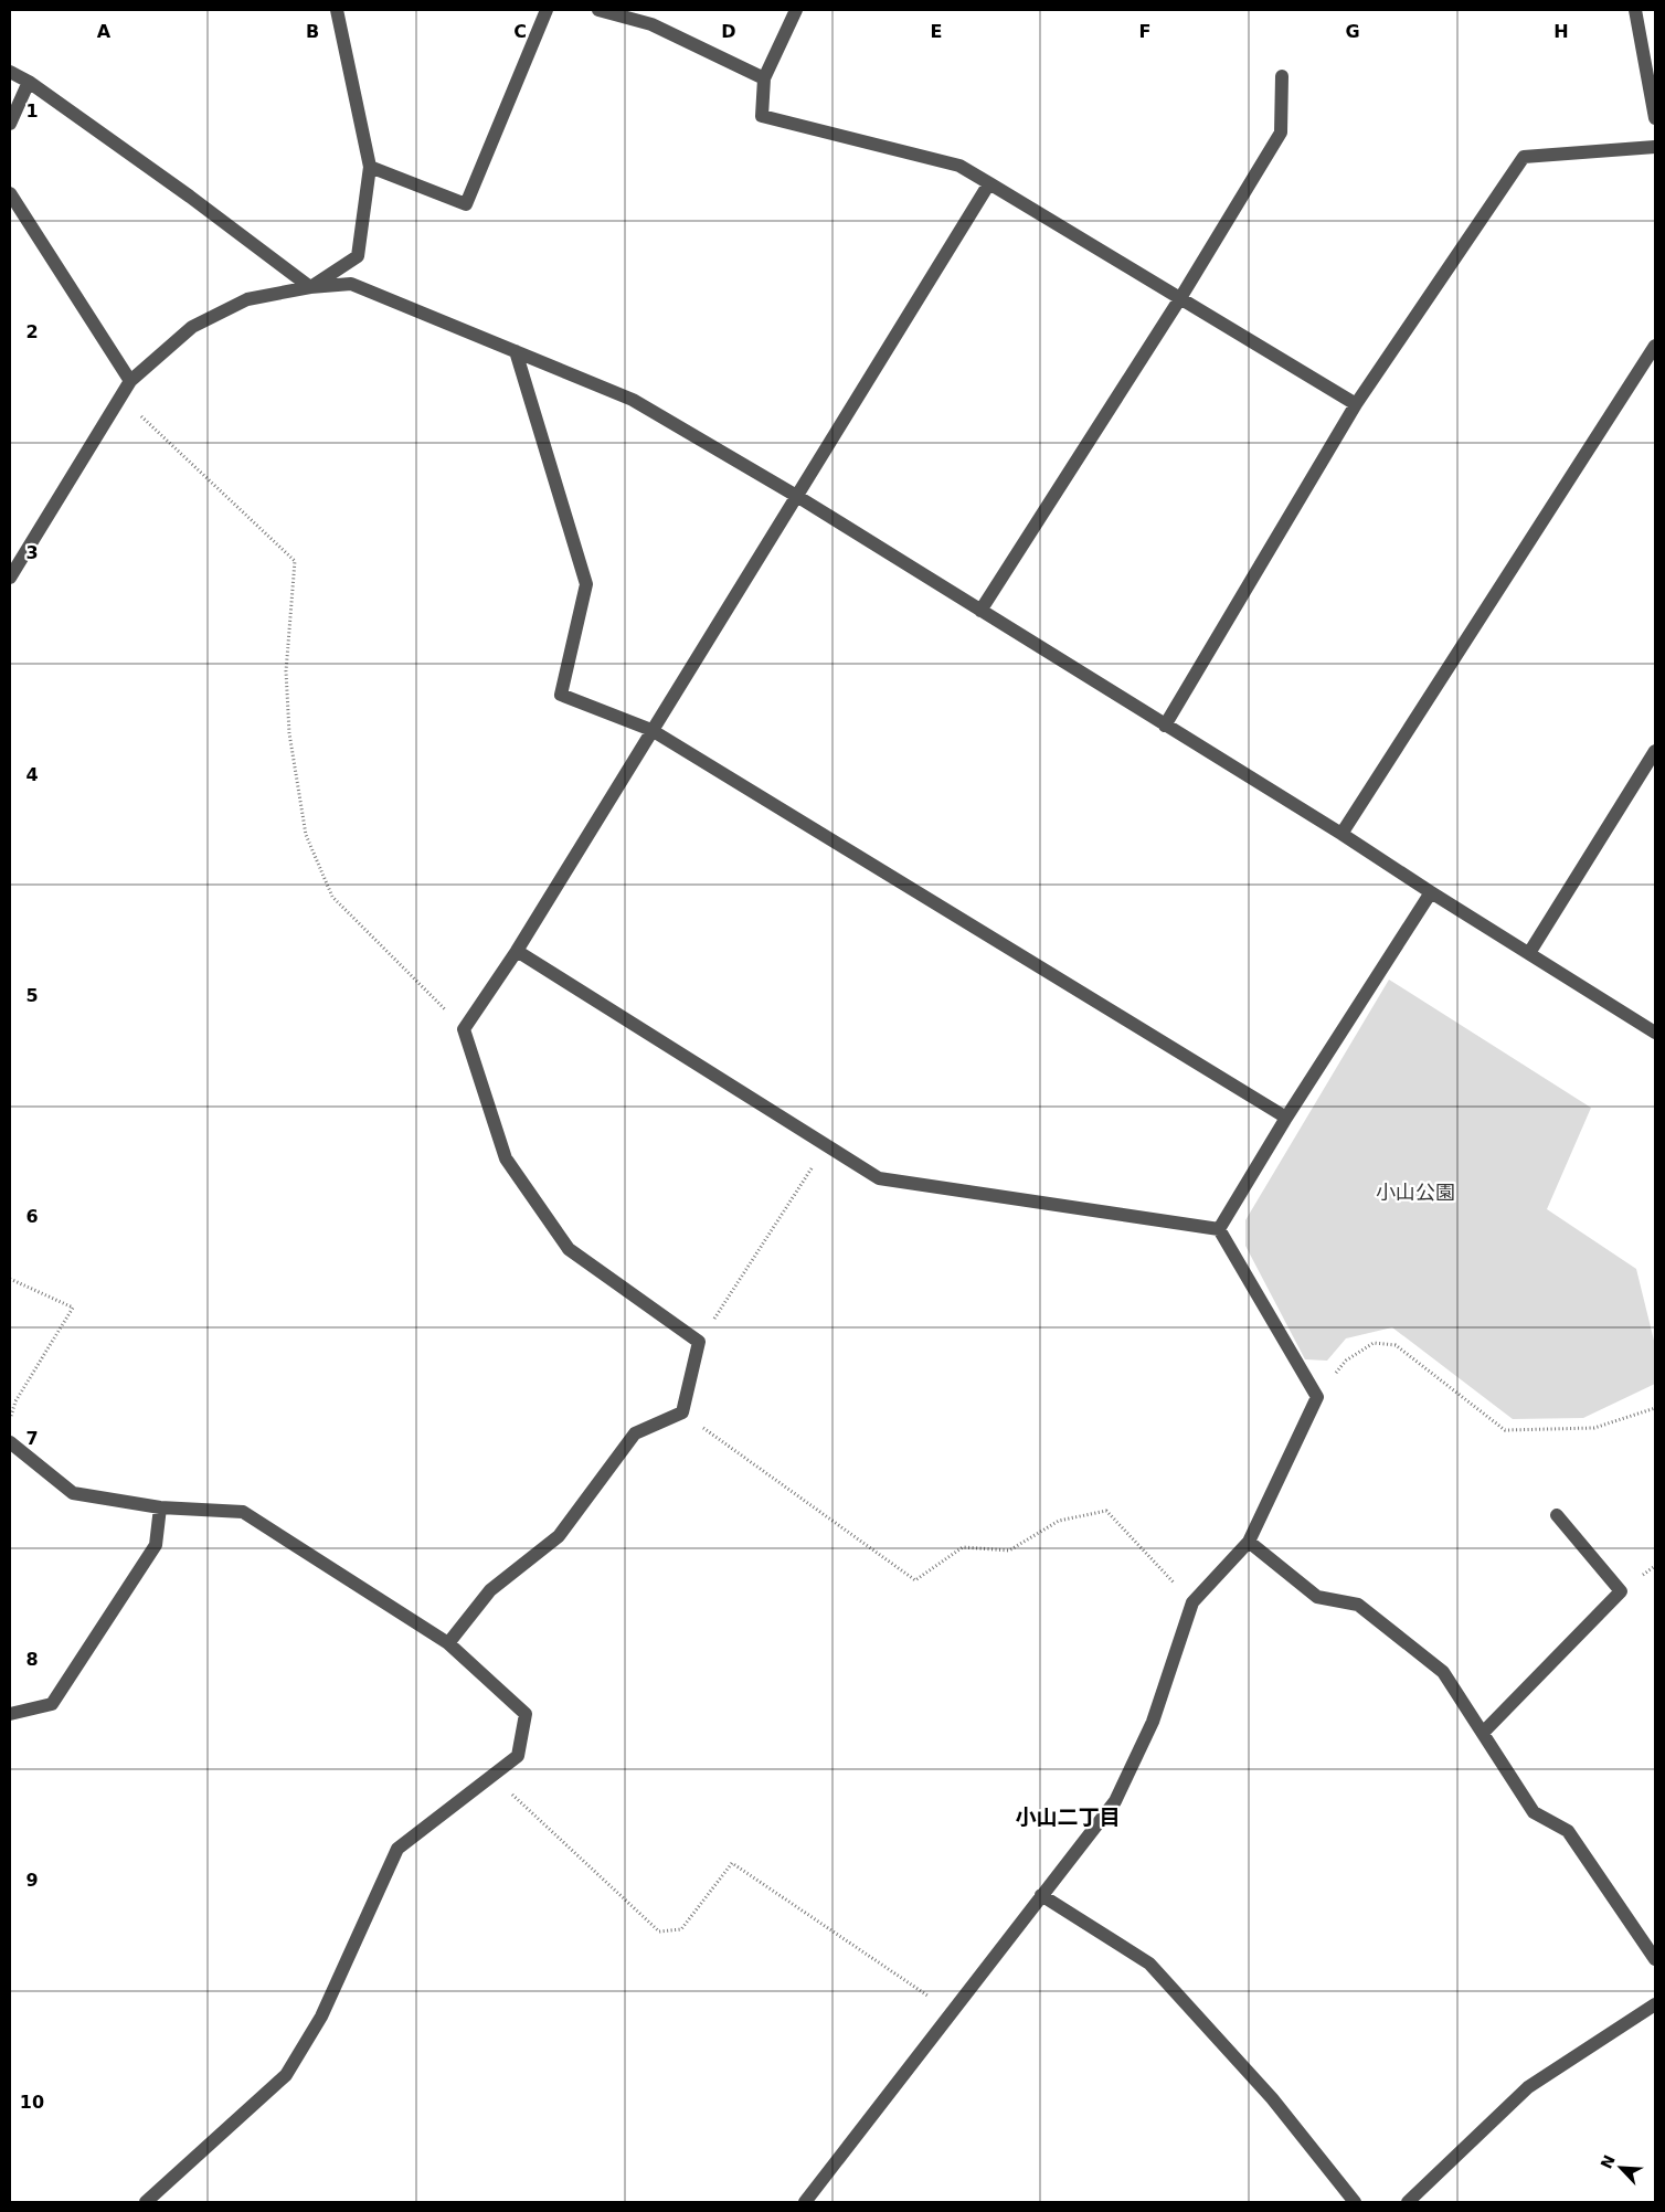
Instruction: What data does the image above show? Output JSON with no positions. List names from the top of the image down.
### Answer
{
  "districts": ["小山二丁目"],
  "parks": ["小山公園"],
  "north": "top left",
  "grid": {
    "columns": [
      "A",
      "B",
      "C",
      "D",
      "E",
      "F",
      "G",
      "H"
    ],
    "rows": [
      "1",
      "2",
      "3",
      "4",
      "5",
      "6",
      "7",
      "8",
      "9",
      "10"
    ]
  }
}
